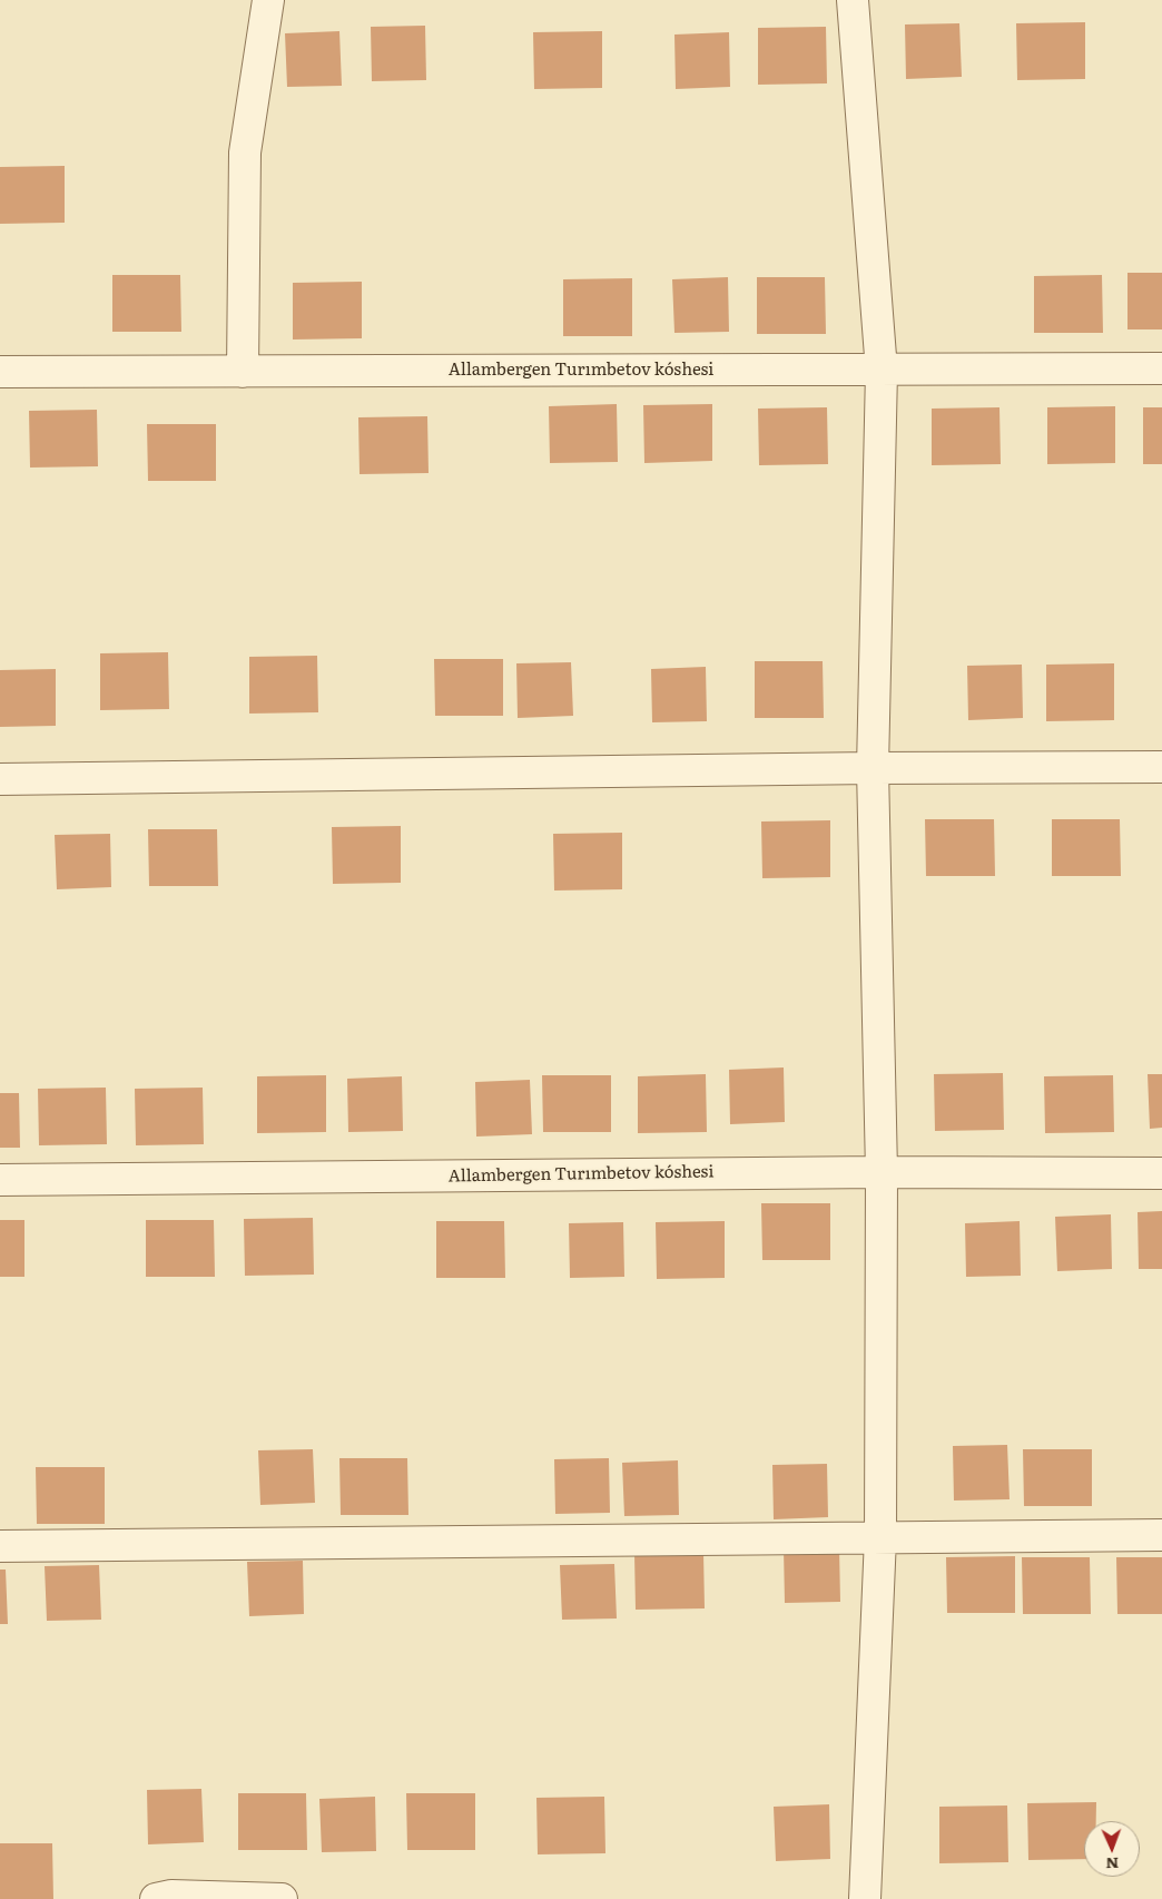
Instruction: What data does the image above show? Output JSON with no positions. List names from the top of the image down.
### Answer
{
  "streets": {
    "street": ["Allambergen Turımbetov kóshesi"]
  },
  "north": "bottom"
}
